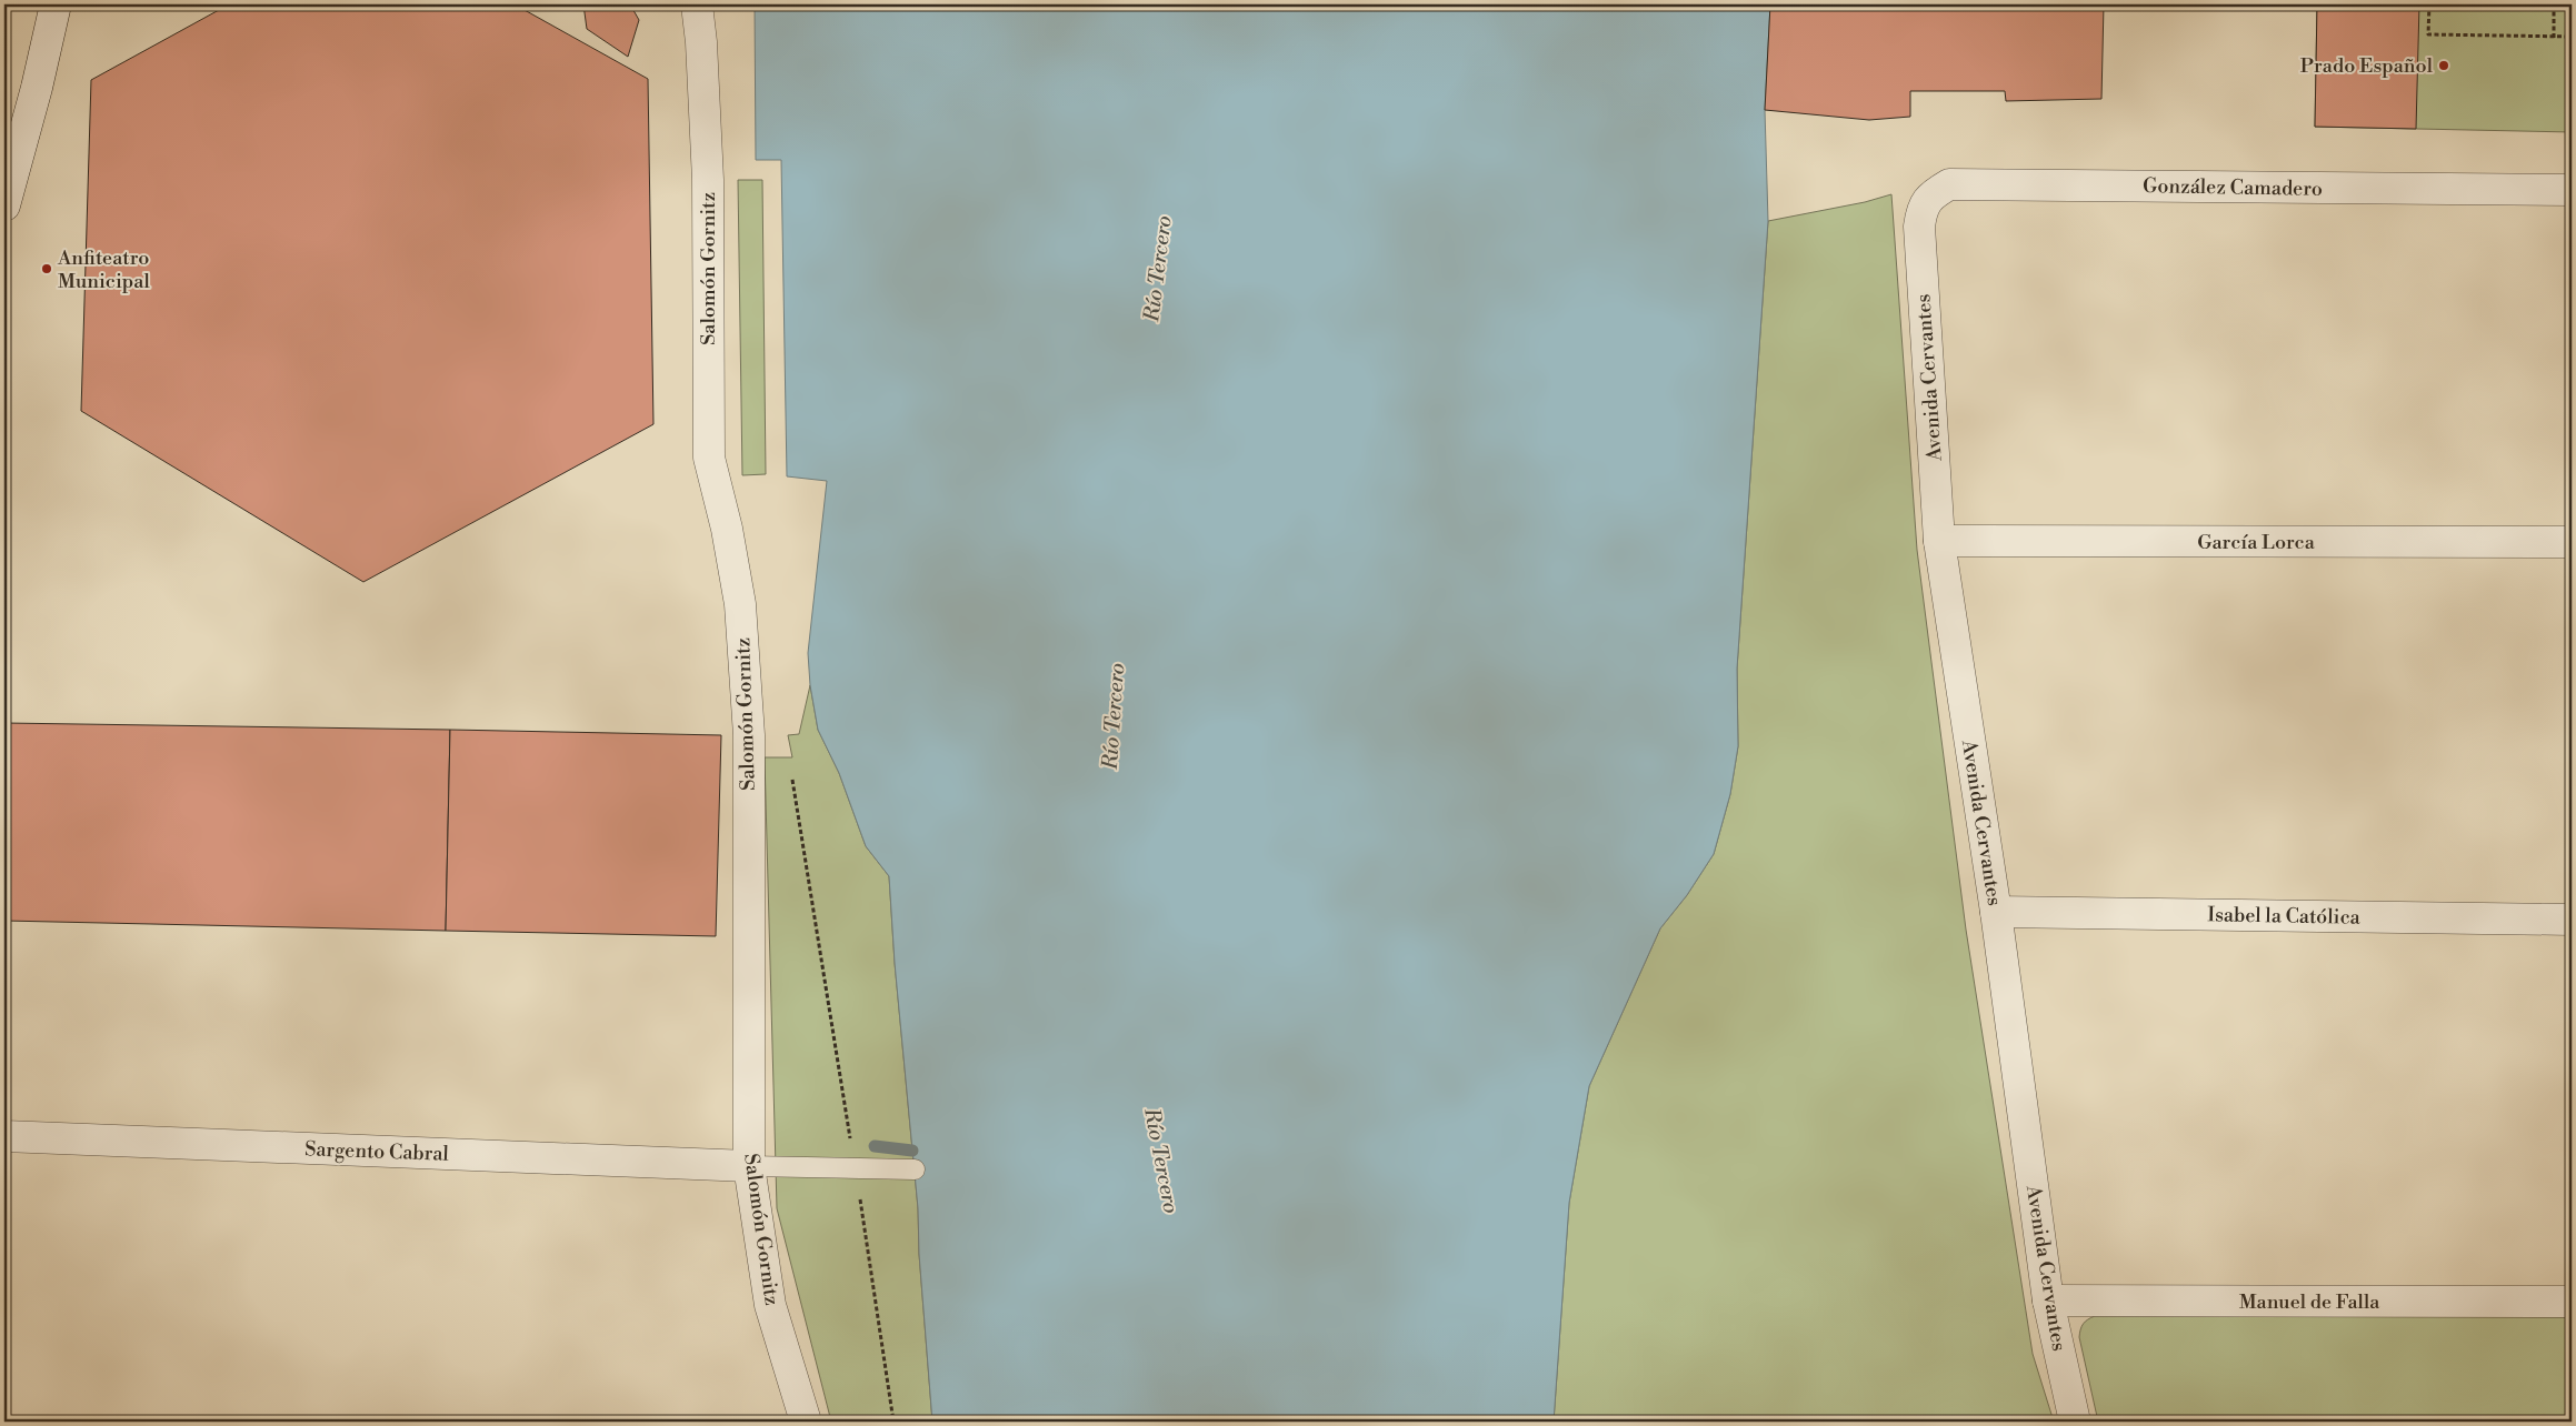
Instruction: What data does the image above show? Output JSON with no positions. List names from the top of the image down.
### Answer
{
  "streets": {
    "street": [
      "González Camadero",
      "Salomón Gornitz",
      "Avenida Cervantes",
      "García Lorca",
      "Isabel la Católica",
      "Sargento Cabral",
      "Manuel de Falla"
    ]
  },
  "crossings": [
    ["González Camadero", "Avenida Cervantes"],
    ["Salomón Gornitz", "Sargento Cabral"],
    ["Avenida Cervantes", "García Lorca"],
    ["Avenida Cervantes", "Isabel la Católica"],
    ["Avenida Cervantes", "Manuel de Falla"]
  ],
  "water": ["Río Tercero"],
  "places": ["Prado Español", "Anfiteatro Municipal"]
}
